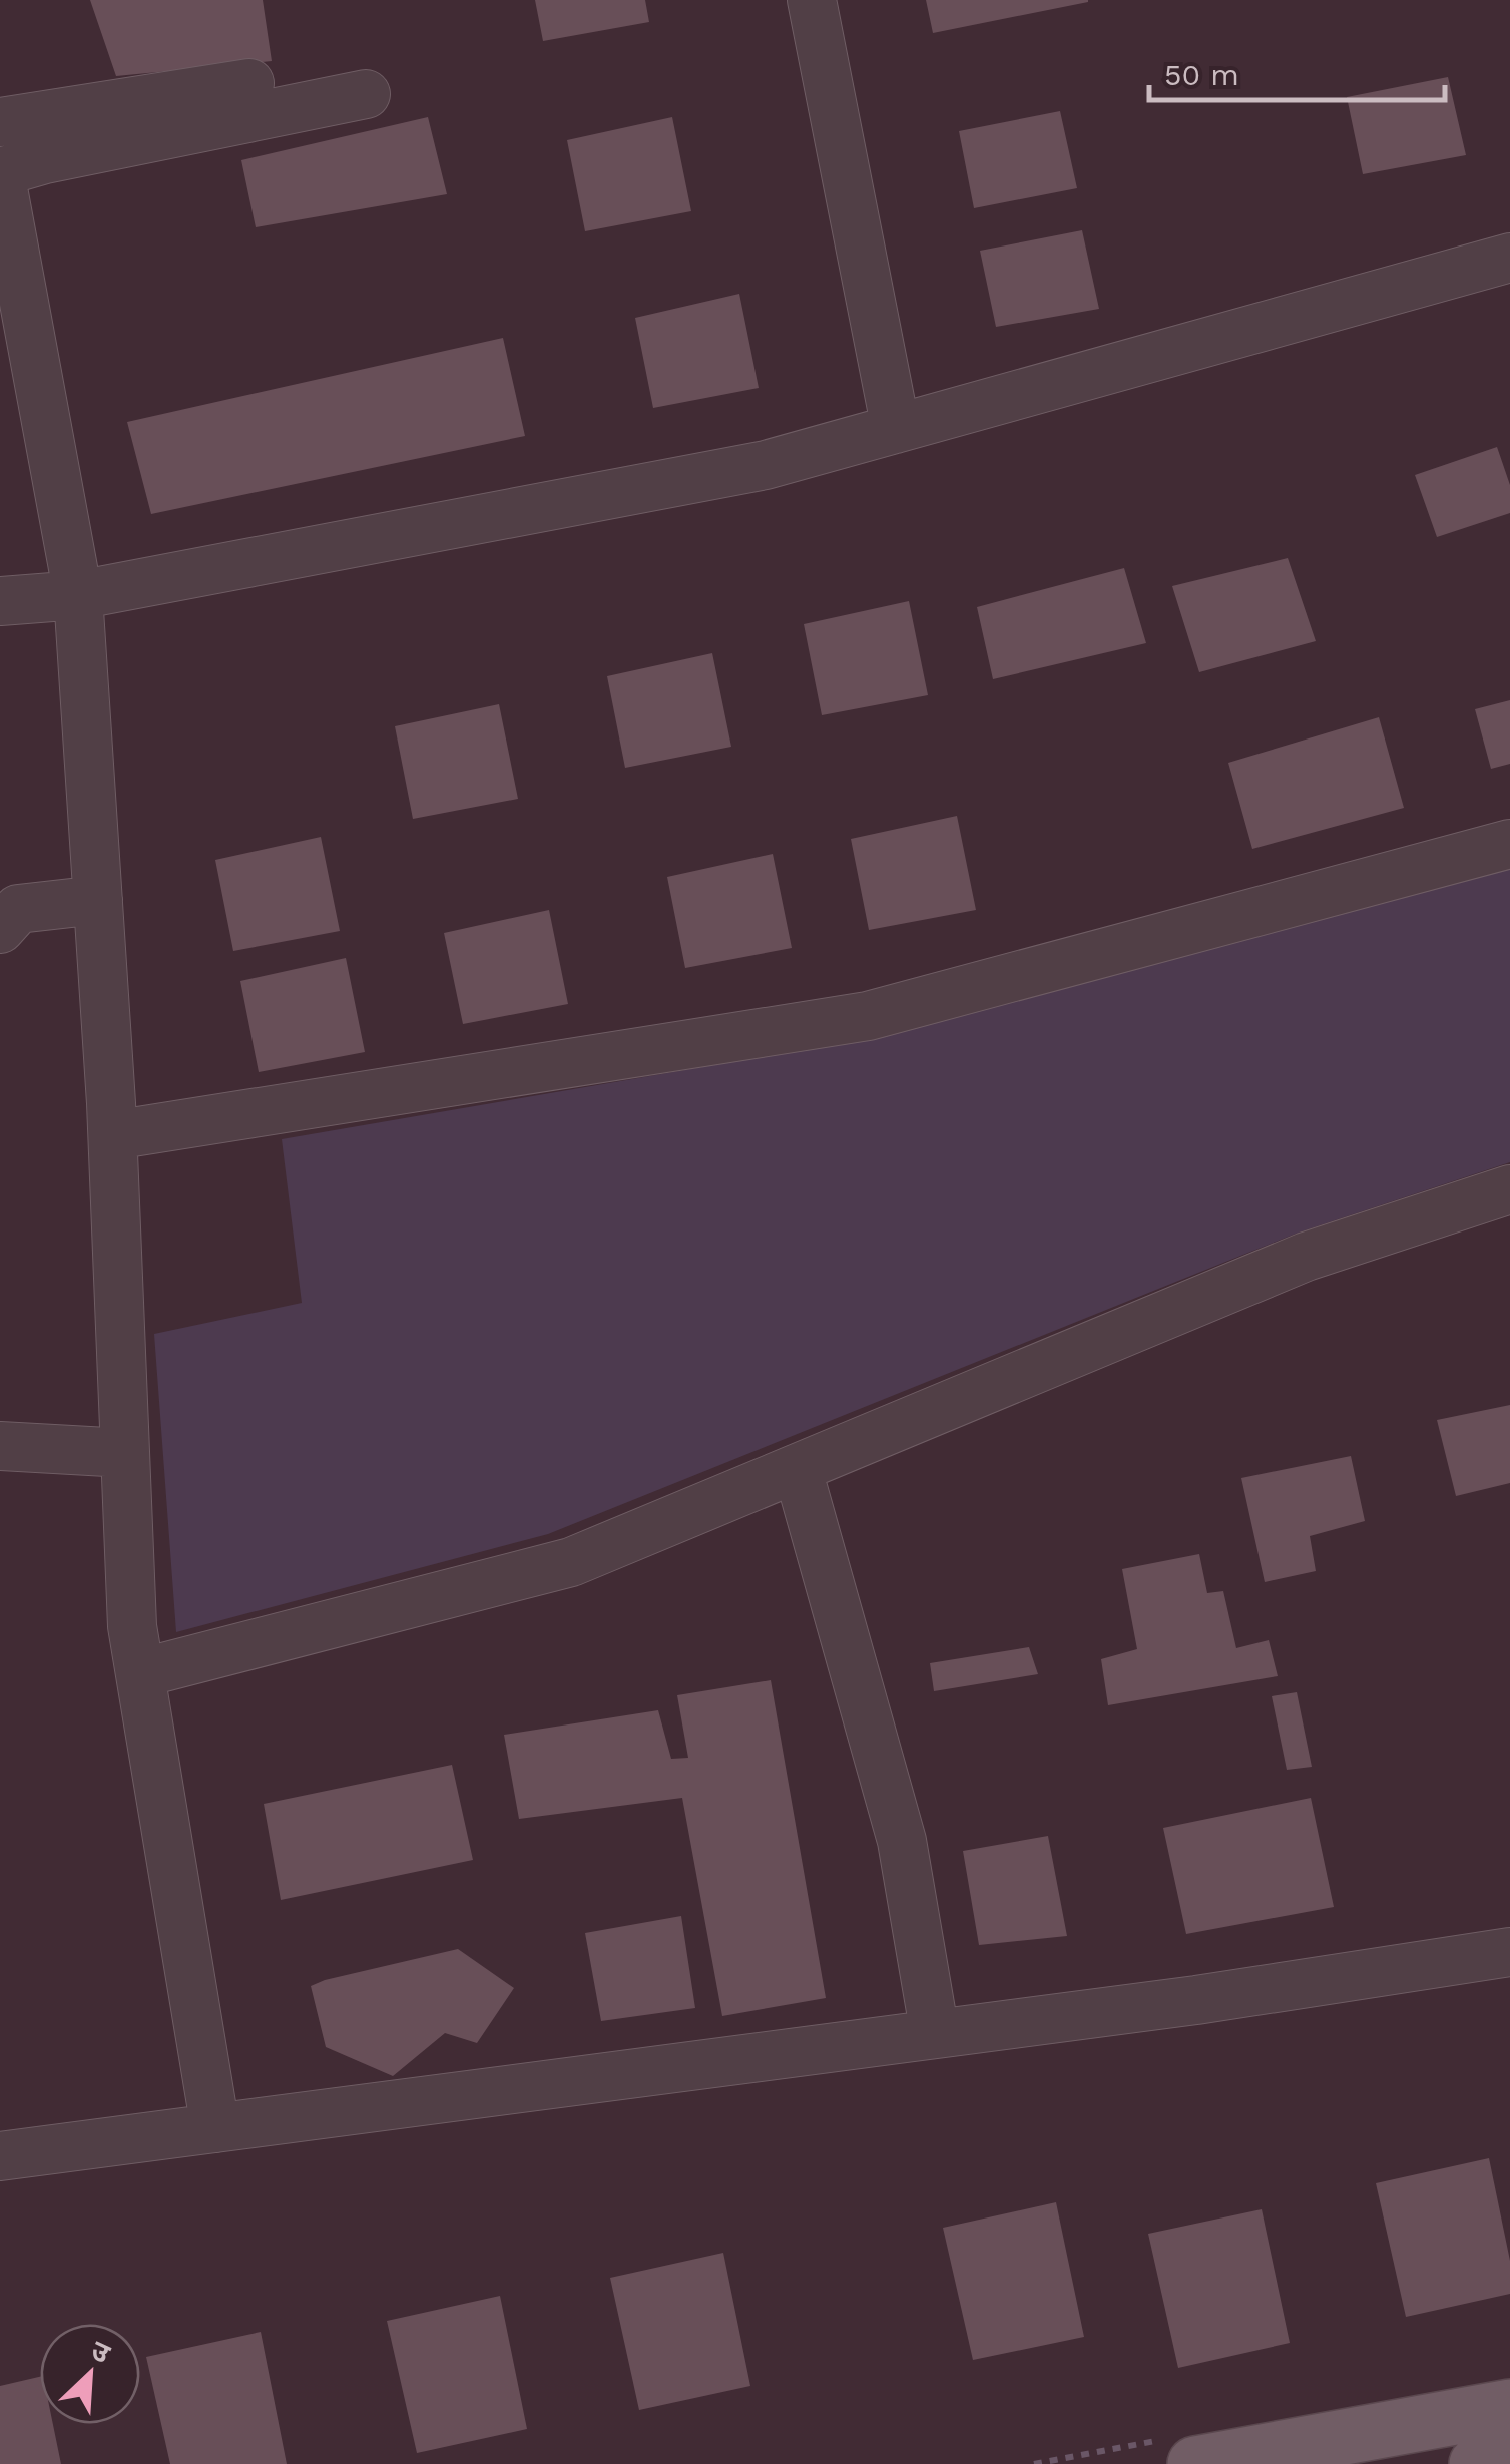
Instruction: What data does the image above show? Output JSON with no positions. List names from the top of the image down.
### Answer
{
  "scale_bar": "50 m",
  "north": "top right"
}
